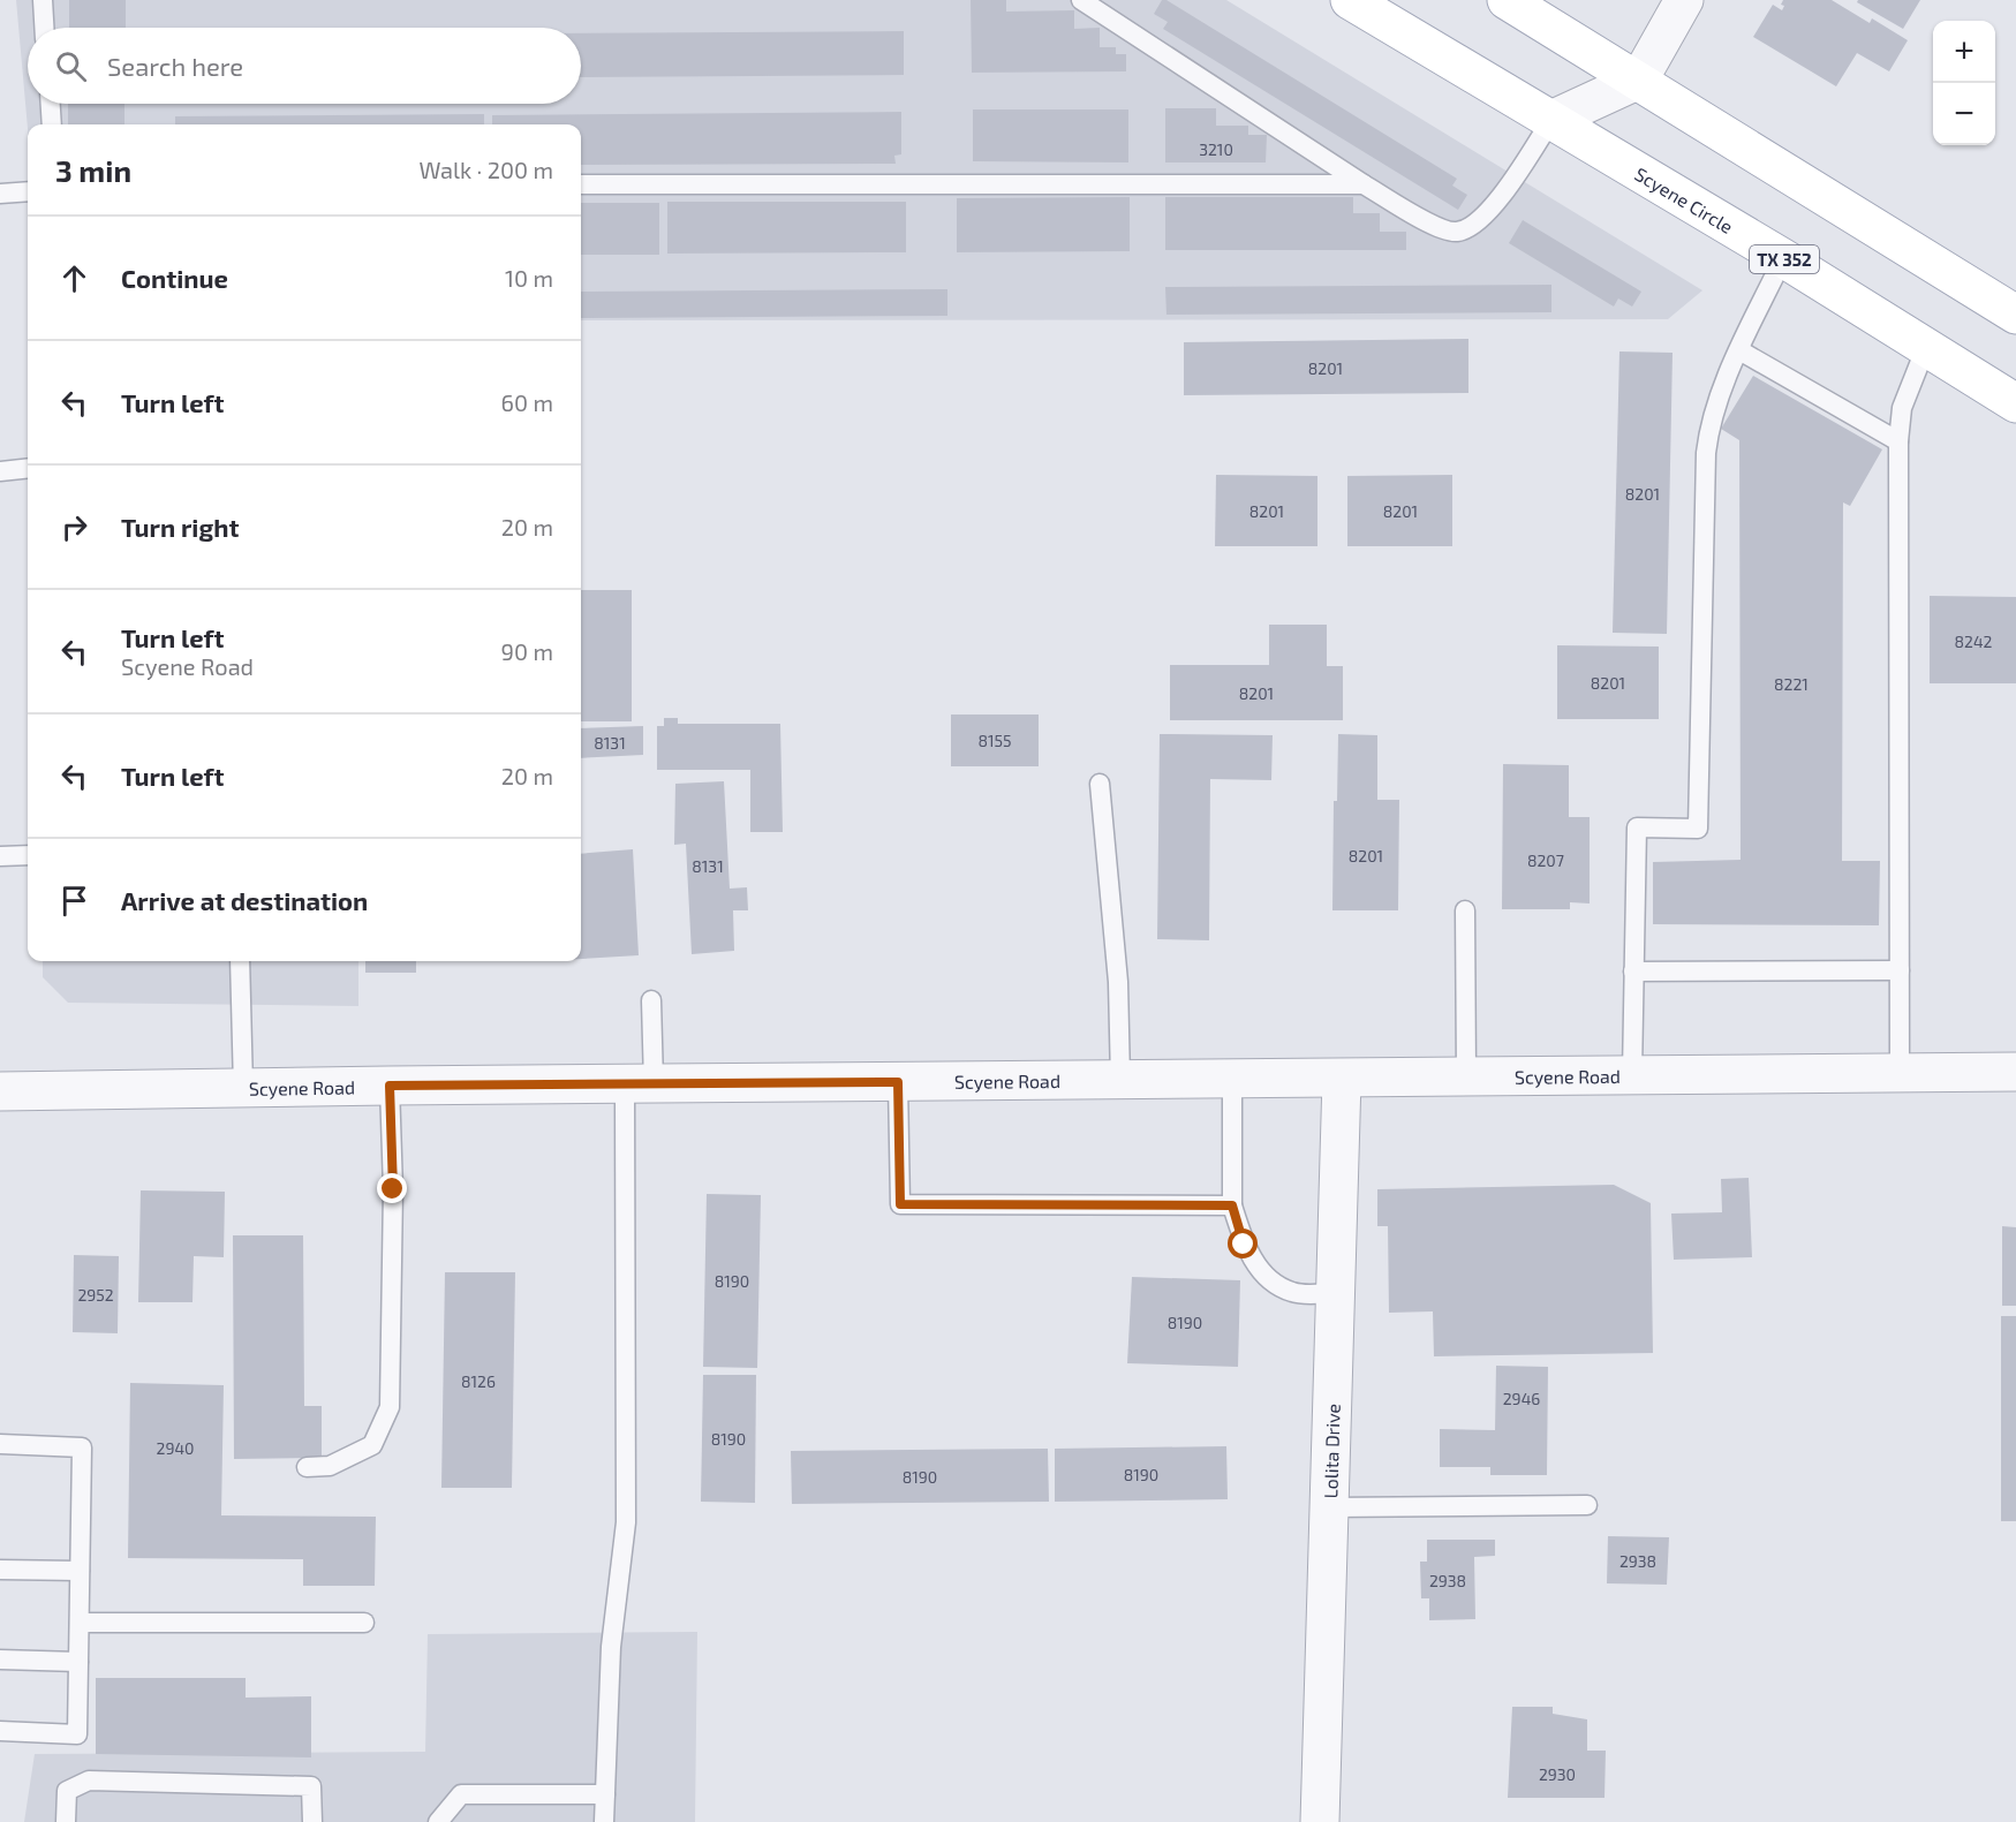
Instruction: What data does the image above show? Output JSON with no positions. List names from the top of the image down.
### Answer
{
  "streets": {
    "main road": ["Scyene Circle", "TX 352"],
    "street": ["Scyene Road", "Lolita Drive"]
  },
  "crossings": [
    ["Scyene Road", "Lolita Drive"]
  ],
  "house_numbers": [
    "3210",
    "8201",
    "8201",
    "8201",
    "8201",
    "8242",
    "8201",
    "8221",
    "8201",
    "8155",
    "8131",
    "8201",
    "8207",
    "8131",
    "8190",
    "2952",
    "8190",
    "8126",
    "2946",
    "8190",
    "2940",
    "8190",
    "8190",
    "2938",
    "2938",
    "2930"
  ],
  "page": {
    "map_buttons": ["+", "−"],
    "search": "Search here",
    "heading": ["3 min", "Walk · 200 m"],
    "list": [
      ["Continue", "10 m"],
      ["Turn left", "60 m"],
      ["Turn right", "20 m"],
      ["Turn left", "Scyene Road", "90 m"],
      ["Turn left", "20 m"],
      "Arrive at destination"
    ]
  }
}
